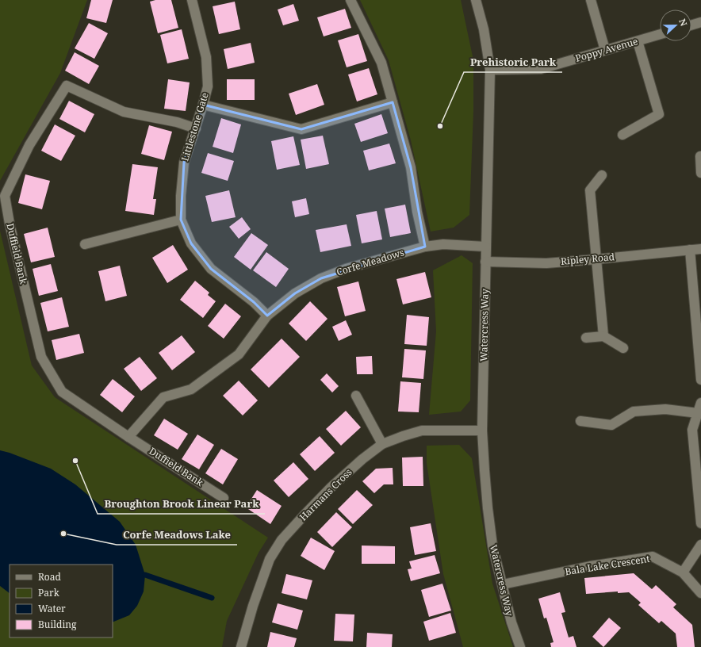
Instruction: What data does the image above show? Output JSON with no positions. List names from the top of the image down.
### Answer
{
  "streets": {
    "street": [
      "Poppy Avenue",
      "Littlestone Gate",
      "Duffield Bank",
      "Ripley Road",
      "Corfe Meadows",
      "Watercress Way",
      "Harmans Cross",
      "Bala Lake Crescent"
    ]
  },
  "crossings": [
    ["Poppy Avenue", "Watercress Way"],
    ["Littlestone Gate", "Duffield Bank"],
    ["Littlestone Gate", "Corfe Meadows"],
    ["Ripley Road", "Watercress Way"],
    ["Corfe Meadows", "Watercress Way"],
    ["Watercress Way", "Harmans Cross"],
    ["Watercress Way", "Bala Lake Crescent"]
  ],
  "places": ["Prehistoric Park", "Broughton Brook Linear Park", "Corfe Meadows Lake"],
  "legend": [
    "Road",
    "Park",
    "Water",
    "Building"
  ],
  "north": "right"
}
